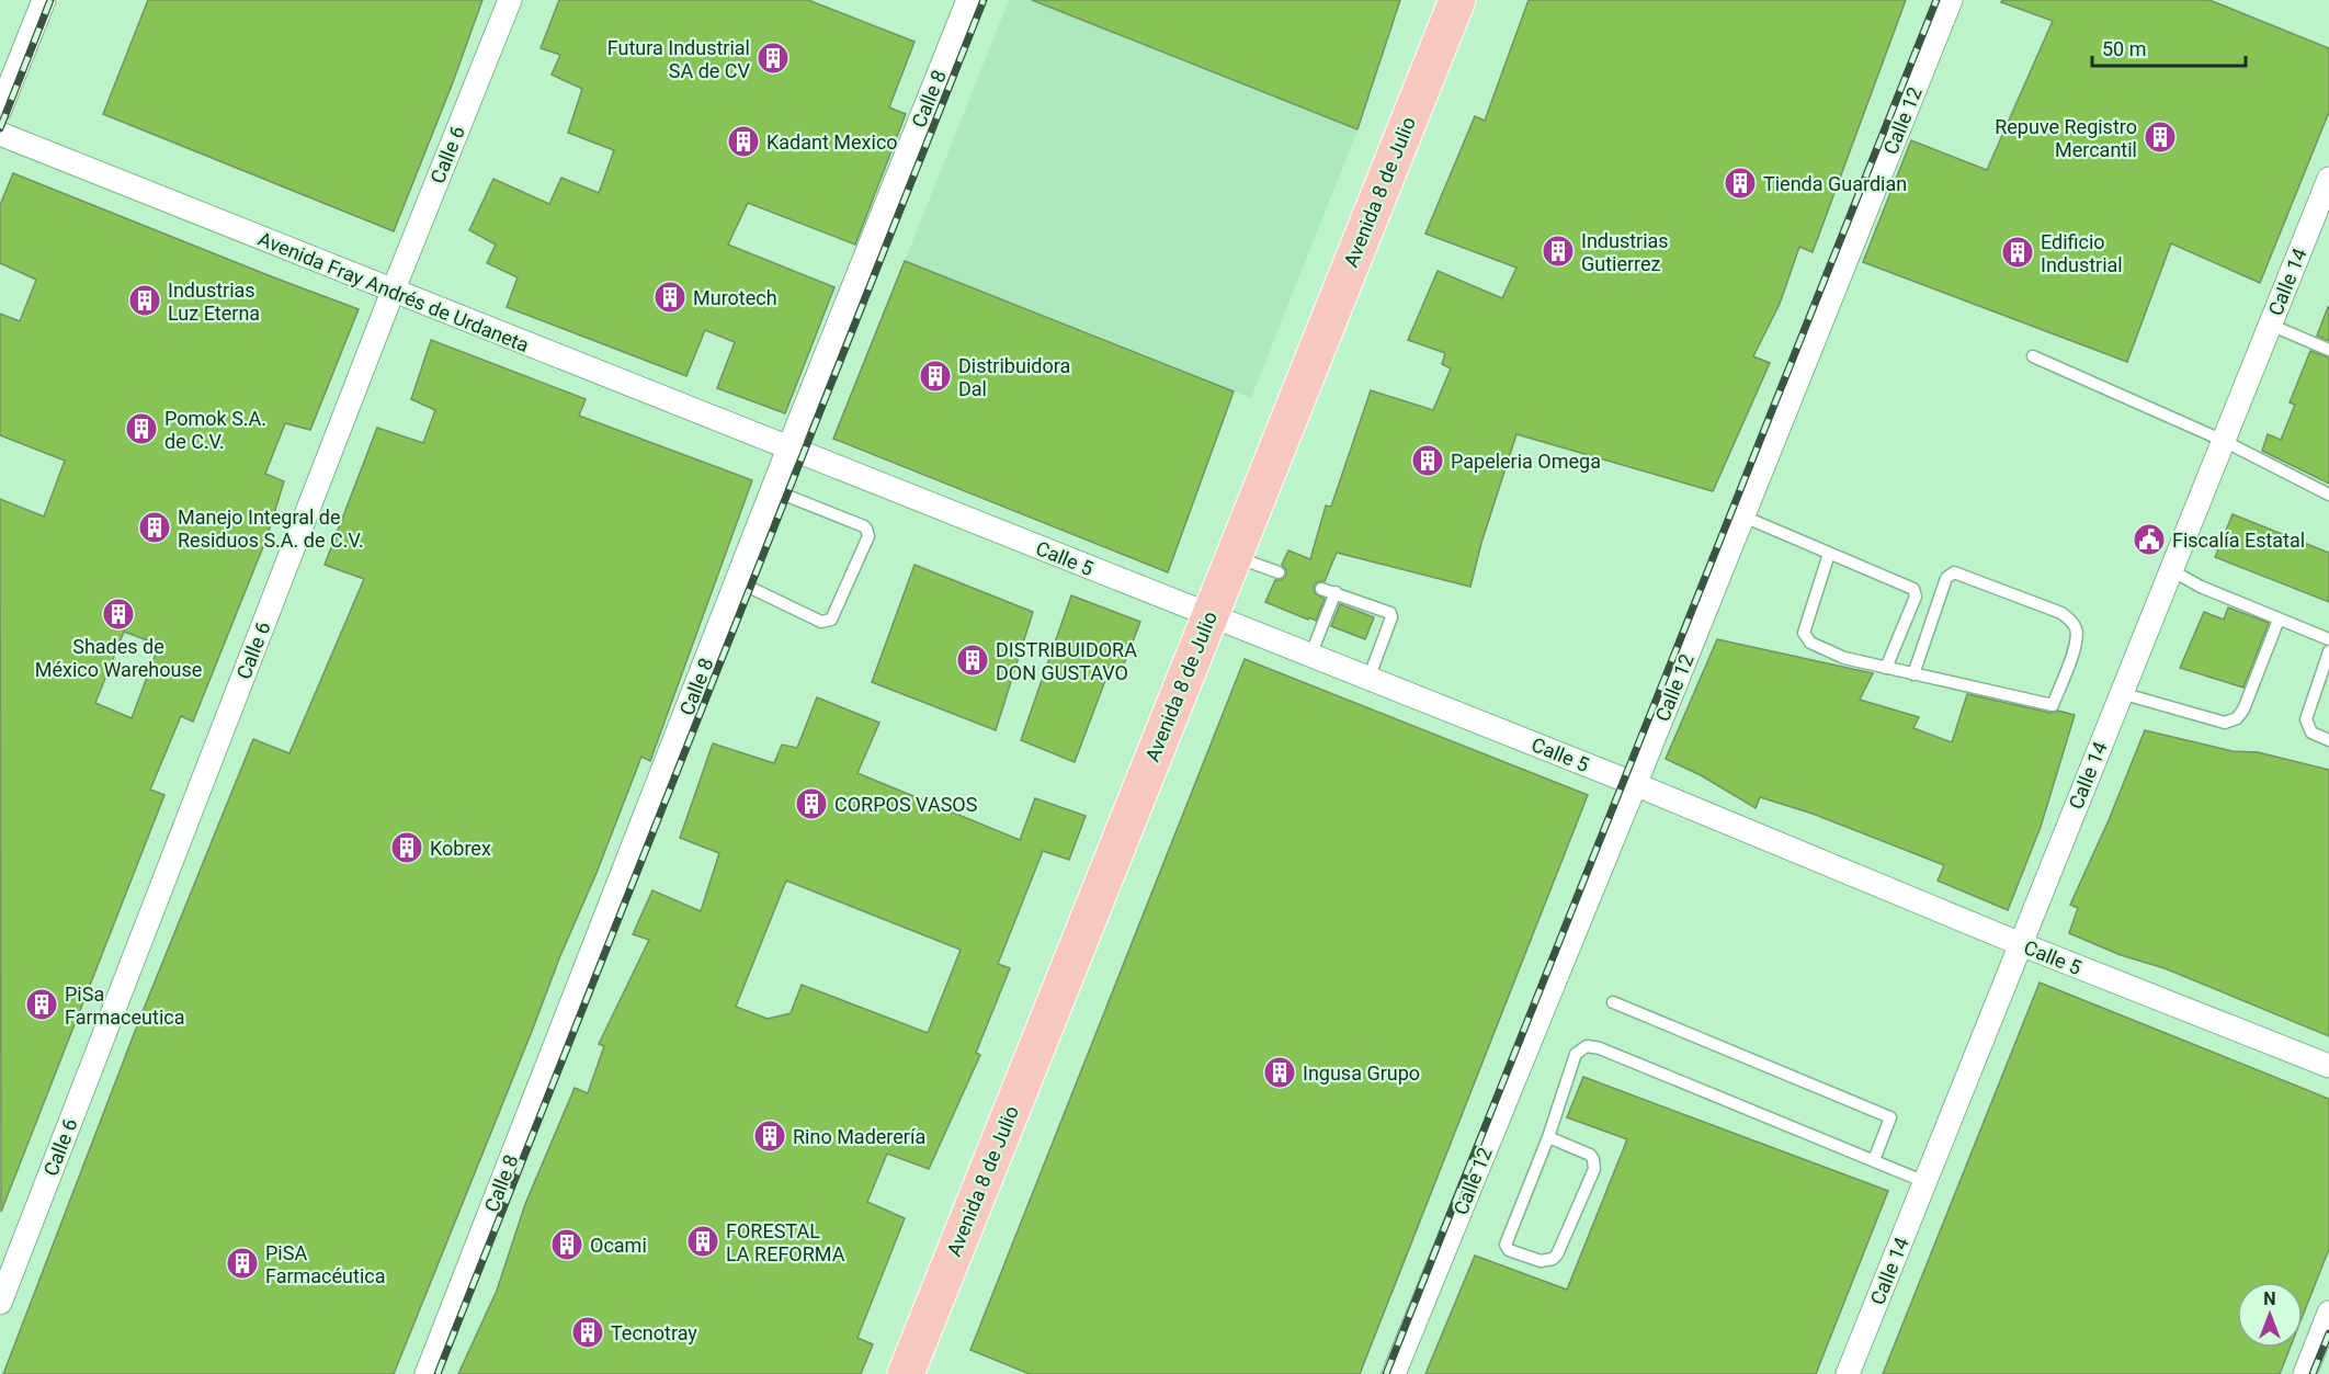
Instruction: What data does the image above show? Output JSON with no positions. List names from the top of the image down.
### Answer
{
  "streets": {
    "main road": ["Avenida 8 de Julio"],
    "street": [
      "Calle 8",
      "Calle 12",
      "Calle 6",
      "Calle 14",
      "Avenida Fray Andrés de Urdaneta",
      "Calle 5"
    ]
  },
  "crossings": [
    ["Calle 8", "Avenida Fray Andrés de Urdaneta"],
    ["Calle 8", "Calle 5"],
    ["Calle 12", "Calle 5"],
    ["Calle 6", "Avenida Fray Andrés de Urdaneta"],
    ["Avenida 8 de Julio", "Calle 5"],
    ["Calle 14", "Calle 5"],
    ["Avenida Fray Andrés de Urdaneta", "Calle 5"]
  ],
  "places": {
    "building": [
      "Futura Industrial SA de CV",
      "Repuve Registro Mercantil",
      "Kadant Mexico",
      "Tienda Guardian",
      "Industrias Gutierrez",
      "Edificio Industrial",
      "Murotech",
      "Industrias Luz Eterna",
      "Distribuidora Dal",
      "Pomok S.A. de C.V.",
      "Papeleria Omega",
      "Manejo Integral de Residuos S.A. de C.V.",
      "Shades de México Warehouse",
      "DISTRIBUIDORA DON GUSTAVO",
      "CORPOS VASOS",
      "Kobrex",
      "PiSa Farmaceutica",
      "Ingusa Grupo",
      "Rino Maderería",
      "FORESTAL LA REFORMA",
      "Ocami",
      "PiSA Farmacéutica",
      "Tecnotray"
    ],
    "public building": ["Fiscalía Estatal"]
  },
  "scale_bar": "50 m",
  "north": "top"
}
